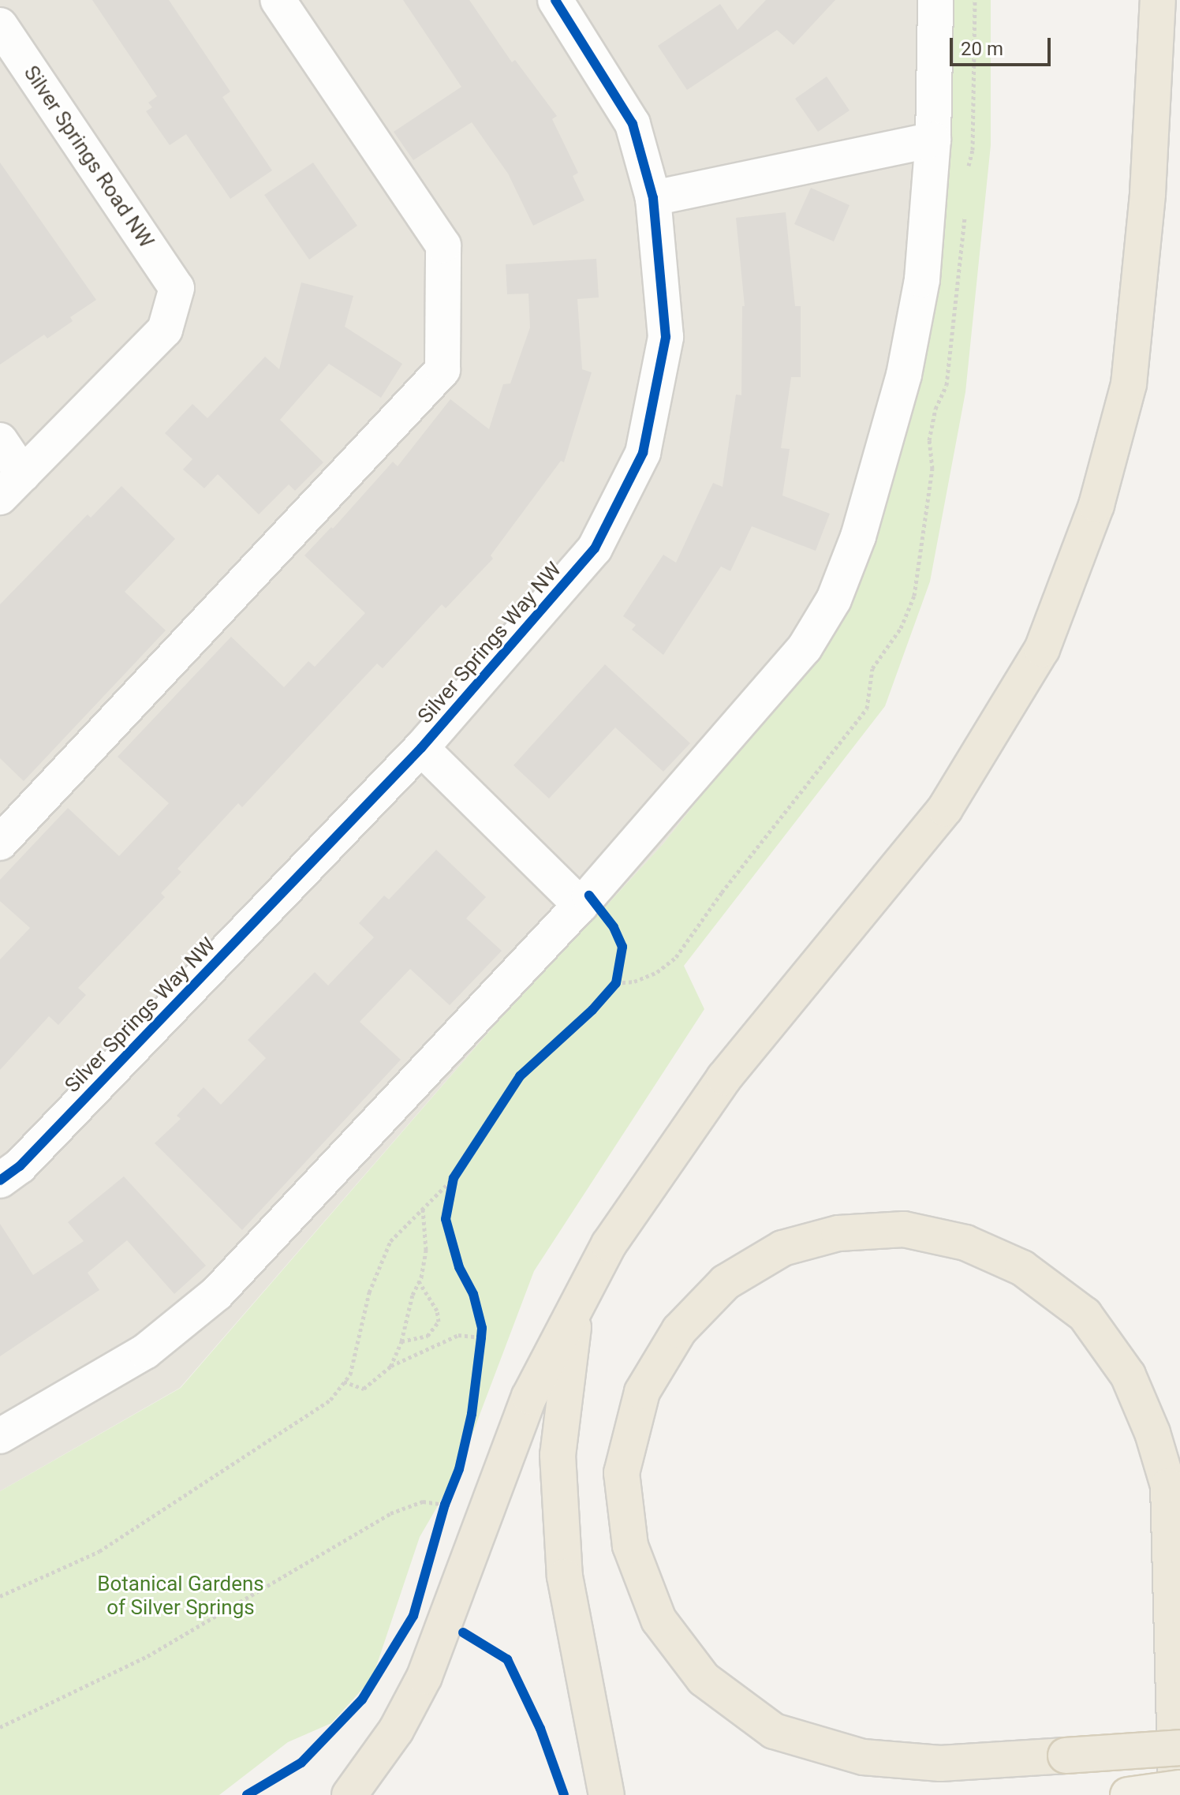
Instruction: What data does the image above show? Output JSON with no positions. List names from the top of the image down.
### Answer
{
  "streets": {
    "street": ["Silver Springs Road NW", "Silver Springs Way NW"]
  },
  "parks": ["Botanical Gardens of Silver Springs"],
  "scale_bar": "20 m"
}
